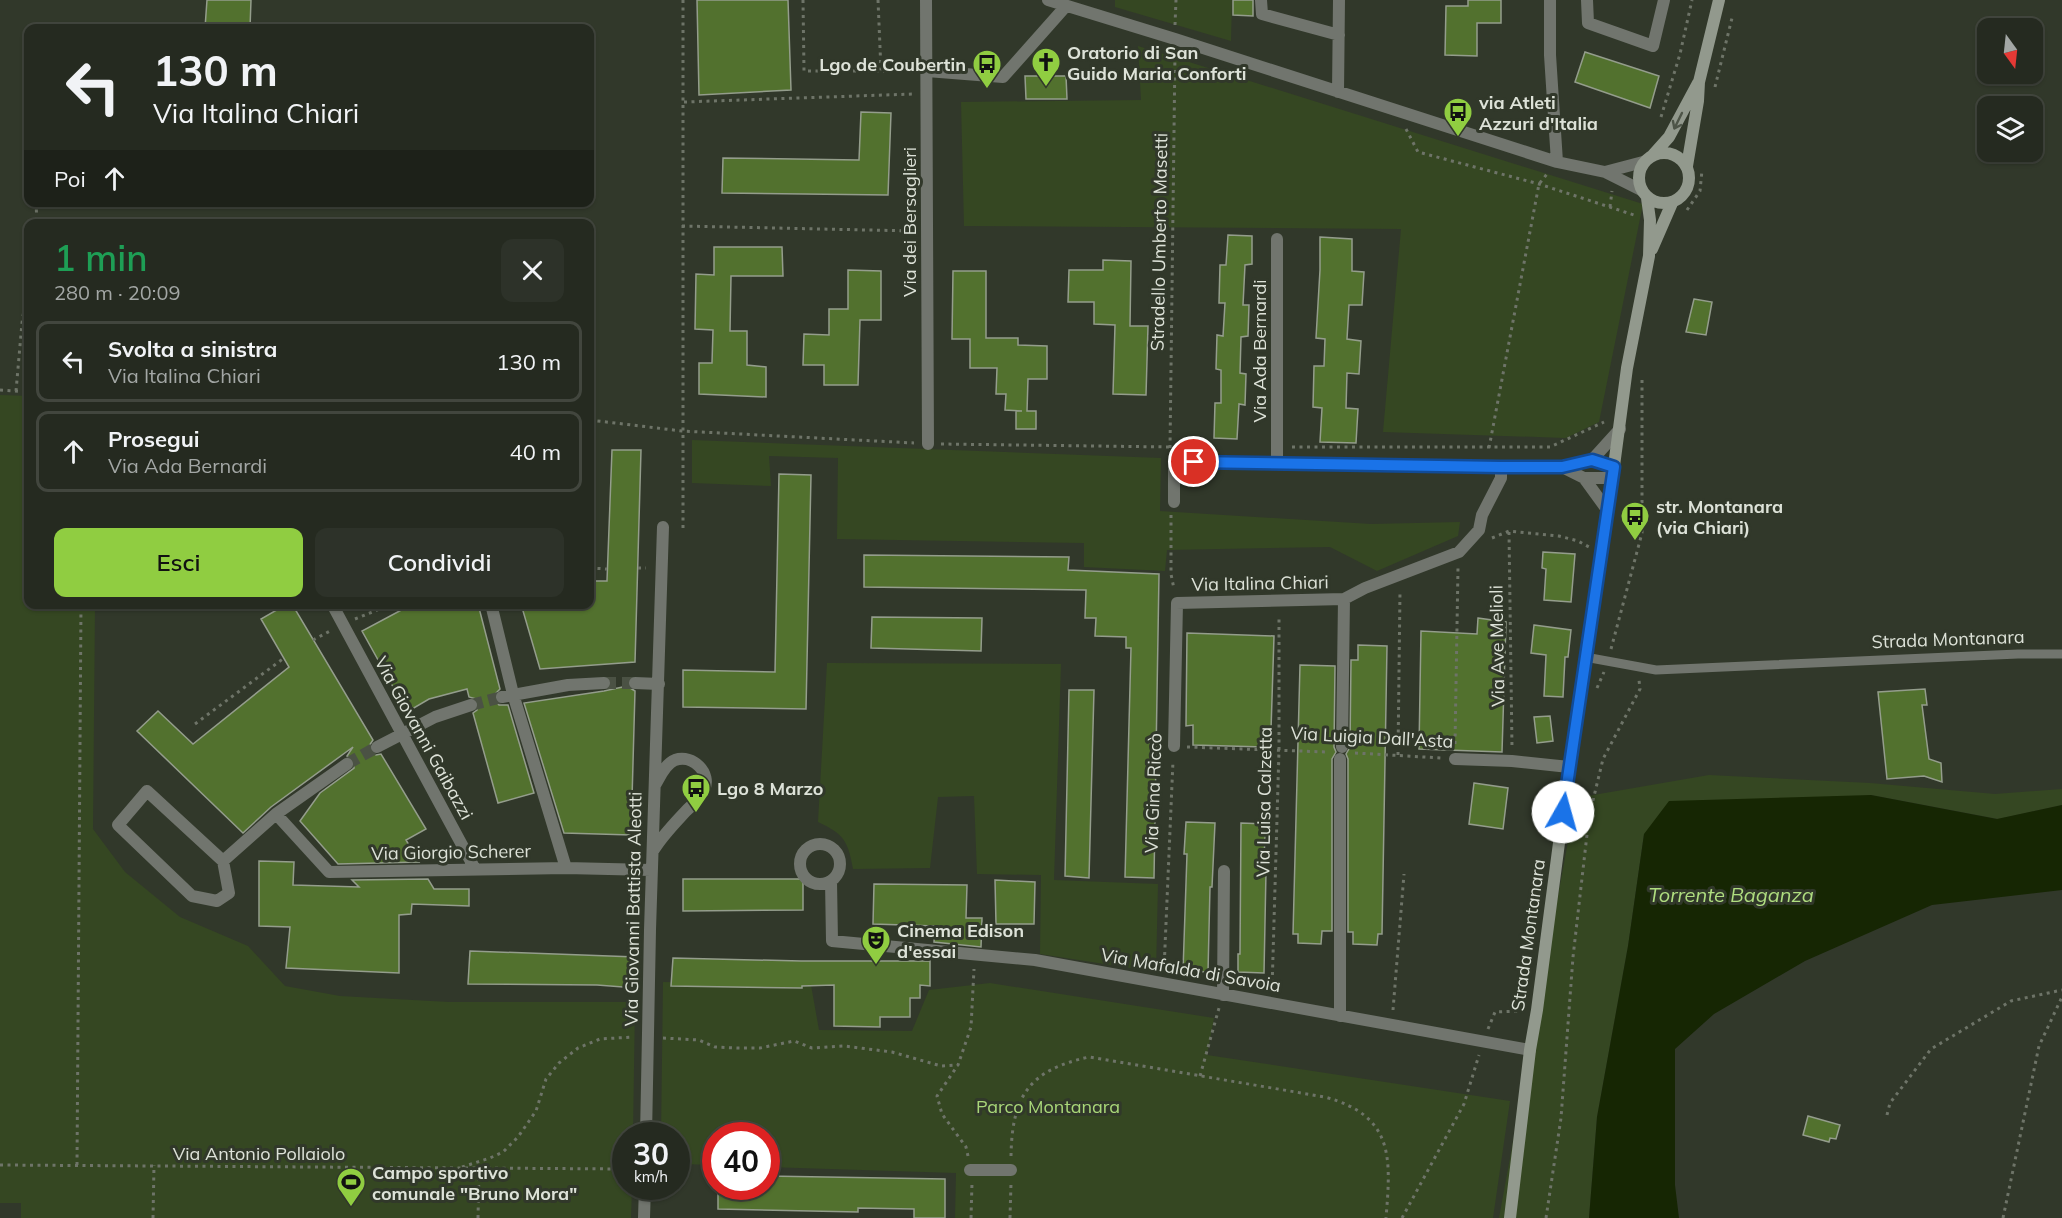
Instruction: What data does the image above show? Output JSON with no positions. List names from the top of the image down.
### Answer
{
  "streets": {
    "street": [
      "Via dei Bersaglieri",
      "Via Ada Bernardi",
      "Via Italina Chiari",
      "Strada Montanara",
      "Via Luigia Dall'Asta",
      "Via Giovanni Gaibazzi",
      "Via Gina Riccò",
      "Via Giorgio Scherer",
      "Via Giovanni Battista Aleotti",
      "Via Mafalda di Savoia"
    ],
    "path": [
      "Stradello Umberto Masetti",
      "Via Ave Melioli",
      "Via Luisa Calzetta",
      "Via Antonio Pollaiolo"
    ]
  },
  "crossings": [
    ["Via Italina Chiari", "Via Luigia Dall'Asta"],
    ["Via Italina Chiari", "Via Gina Riccò"],
    ["Via Italina Chiari", "Via Luisa Calzetta"],
    ["Strada Montanara", "Via Luigia Dall'Asta"],
    ["Strada Montanara", "Via Mafalda di Savoia"],
    ["Via Ave Melioli", "Via Luigia Dall'Asta"],
    ["Via Luigia Dall'Asta", "Via Gina Riccò"],
    ["Via Luigia Dall'Asta", "Via Luisa Calzetta"],
    ["Via Giovanni Gaibazzi", "Via Giorgio Scherer"],
    ["Via Gina Riccò", "Via Mafalda di Savoia"],
    ["Via Luisa Calzetta", "Via Mafalda di Savoia"],
    ["Via Giorgio Scherer", "Via Giovanni Battista Aleotti"]
  ],
  "water": ["Torrente Baganza"],
  "parks": ["Parco Montanara"],
  "places": {
    "church": ["Oratorio di San Guido Maria Conforti"],
    "bus stop": [
      "Lgo de Coubertin",
      "via Atleti Azzuri d'Italia",
      "str. Montanara (via Chiari)",
      "Lgo 8 Marzo"
    ],
    "theatre": ["Cinema Edison d'essai"],
    "sports": ["Campo sportivo comunale \"Bruno Mora\""]
  },
  "north": "bottom",
  "page": {
    "turn": ["130 m", "Via Italina Chiari"],
    "then": "Poi",
    "heading": ["1 min", "280 m · 20:09"],
    "list": [
      {
        "name": "Svolta a sinistra",
        "note": "Via Italina Chiari",
        "value": "130 m"
      },
      {
        "name": "Prosegui",
        "note": "Via Ada Bernardi",
        "value": "40 m"
      }
    ],
    "buttons": ["Esci", "Condividi"],
    "speed": "30 km/h",
    "limit": "40"
  }
}
